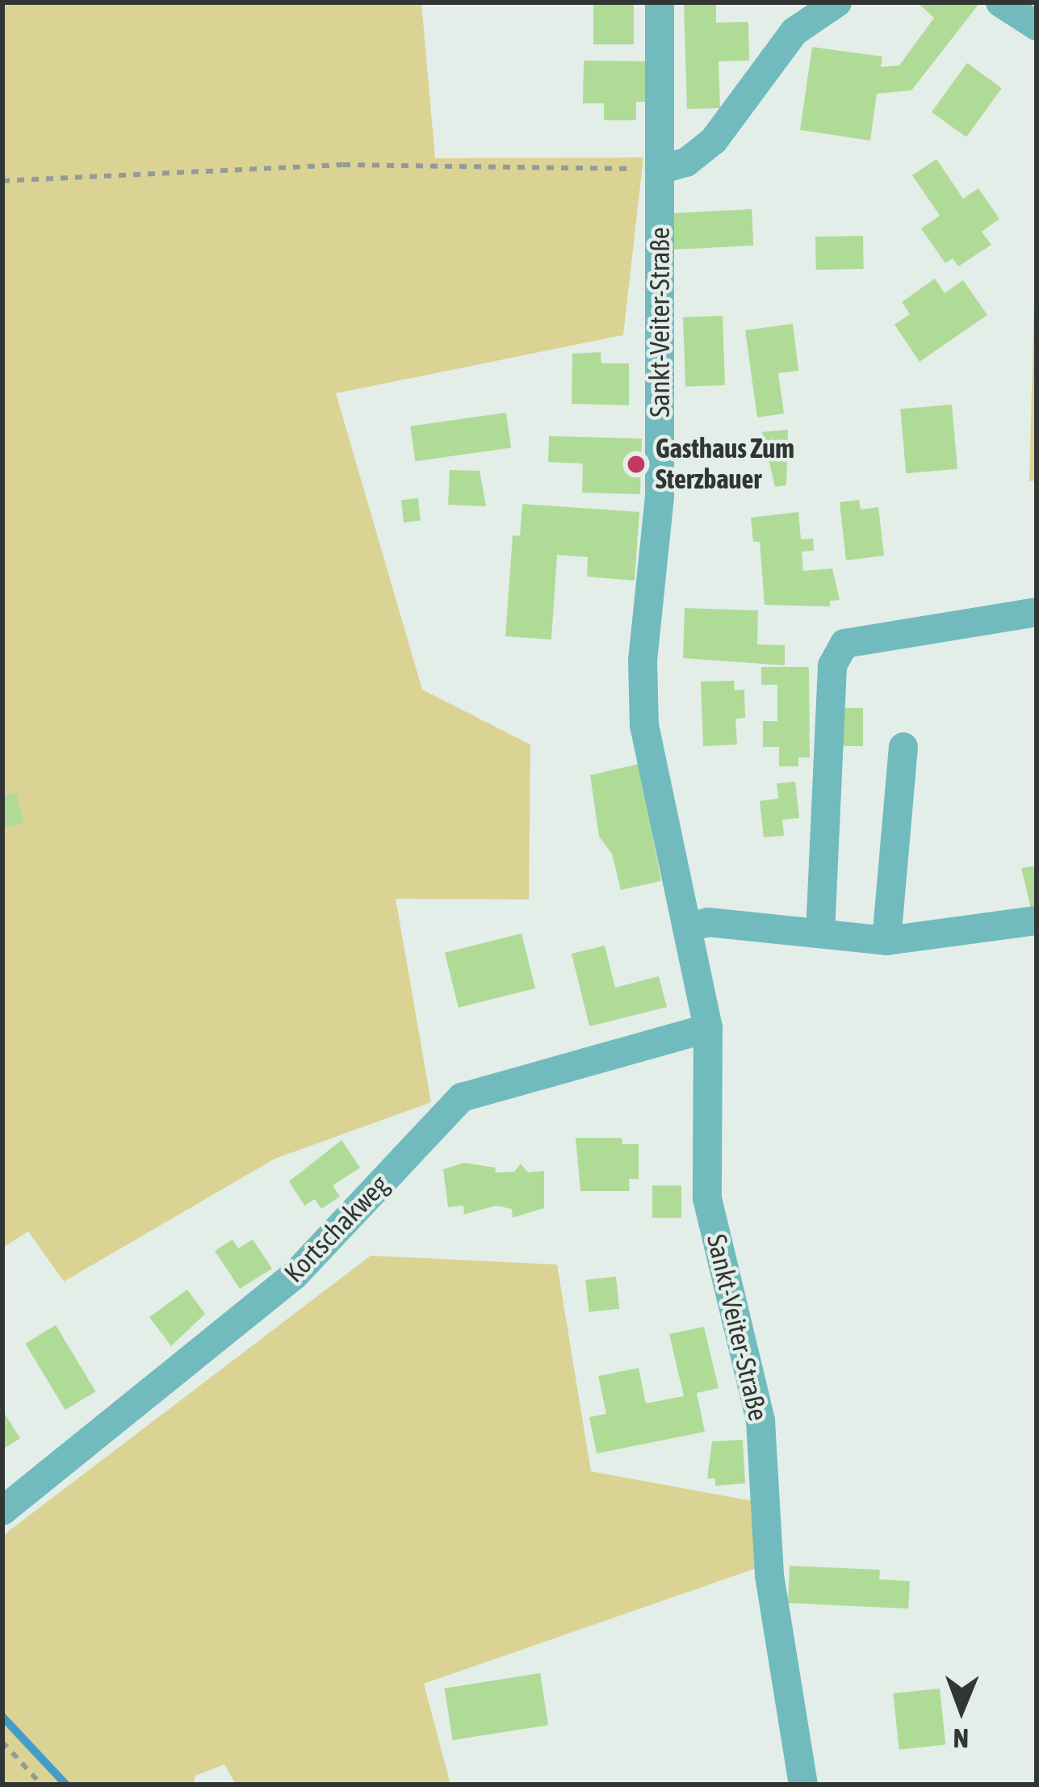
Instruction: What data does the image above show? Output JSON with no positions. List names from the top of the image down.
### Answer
{
  "streets": {
    "street": ["Sankt-Veiter-Straße", "Kortschakweg"]
  },
  "crossings": [
    ["Sankt-Veiter-Straße", "Kortschakweg"]
  ],
  "places": ["Gasthaus Zum Sterzbauer"],
  "north": "bottom"
}
